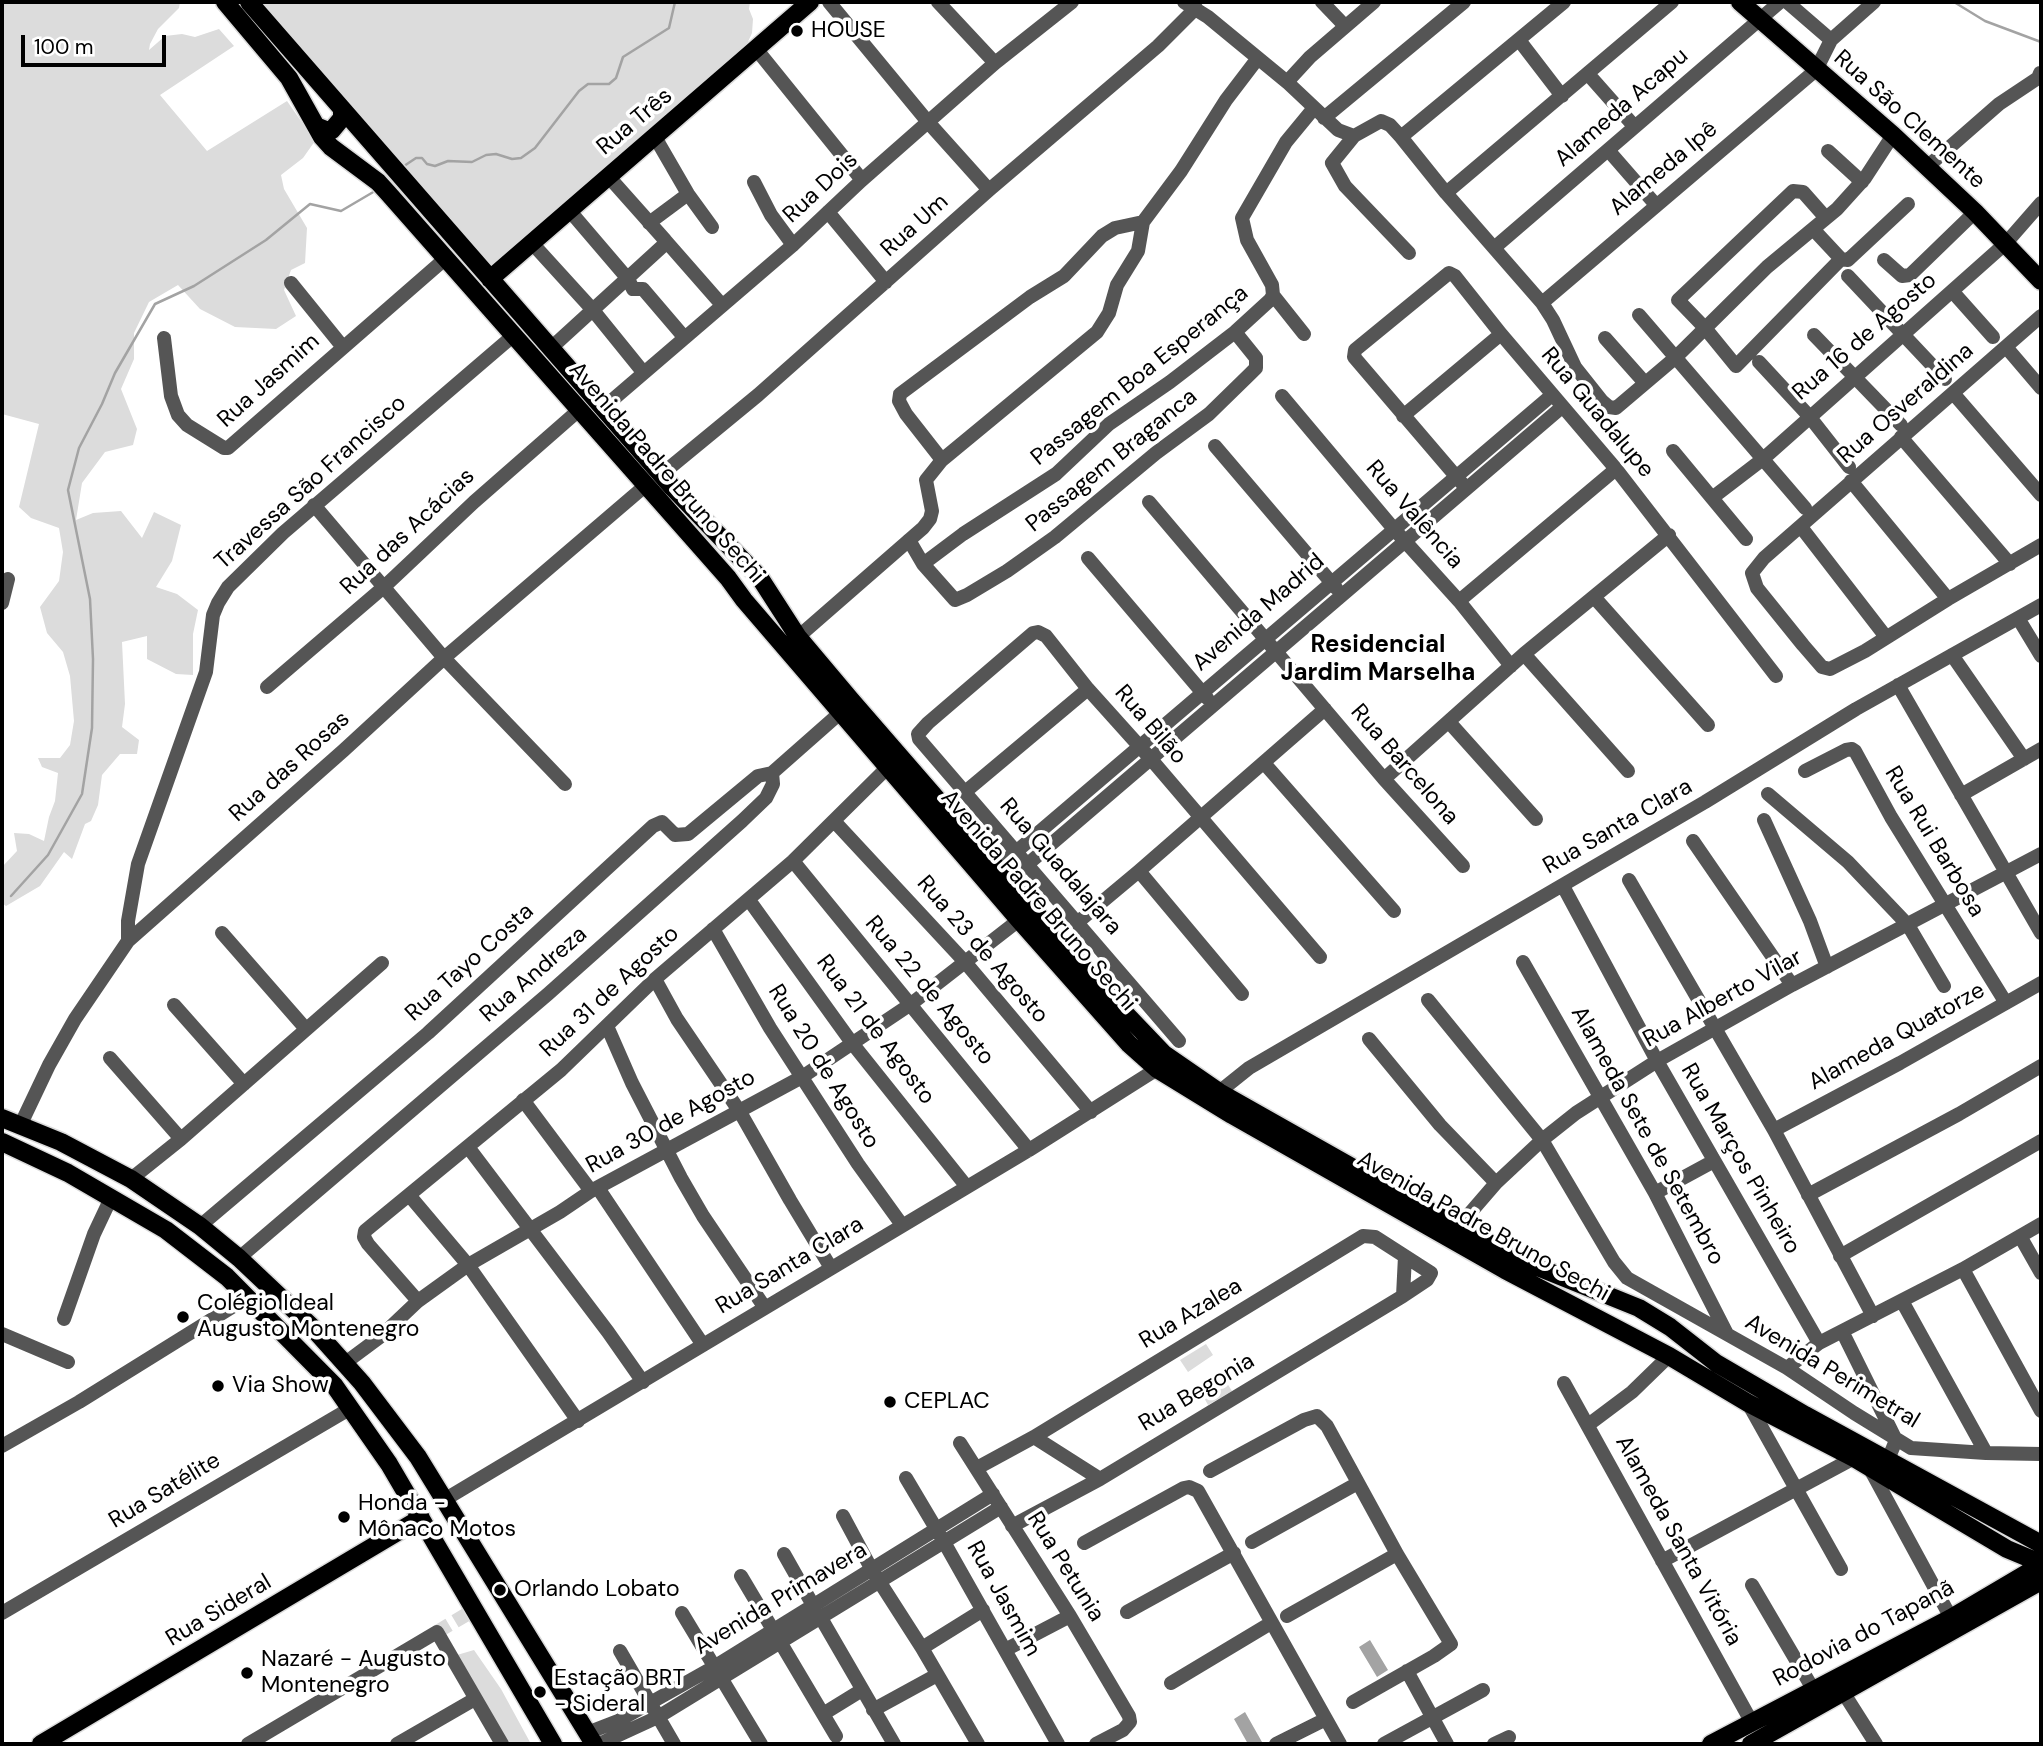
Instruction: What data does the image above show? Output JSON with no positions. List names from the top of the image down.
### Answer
{
  "streets": {
    "main road": [
      "Rua São Clemente",
      "Rua Três",
      "Avenida Padre Bruno Sechi",
      "Rua Sideral",
      "Rodovia do Tapanã"
    ],
    "street": [
      "Alameda Acapu",
      "Alameda Ipê",
      "Rua Dois",
      "Rua Um",
      "Rua 16 de Agosto",
      "Passagem Boa Esperança",
      "Rua Jasmim",
      "Rua Osveraldina",
      "Rua Guadalupe",
      "Passagem Braganca",
      "Travessa São Francisco",
      "Rua Valência",
      "Rua das Acácias",
      "Avenida Madrid",
      "Rua Bilão",
      "Rua Barcelona",
      "Rua das Rosas",
      "Rua Santa Clara",
      "Rua Rui Barbosa",
      "Rua Guadalajara",
      "Rua 23 de Agosto",
      "Rua Tayo Costa",
      "Rua Andreza",
      "Rua 22 de Agosto",
      "Rua 31 de Agosto",
      "Rua Alberto Vilar",
      "Rua 21 de Agosto",
      "Alameda Quatorze",
      "Rua 20 de Agosto",
      "Rua 30 de Agosto",
      "Alameda Sete de Setembro",
      "Rua Marços Pinheiro",
      "Rua Azalea",
      "Avenida Perimetral",
      "Rua Begonia",
      "Rua Satélite",
      "Alameda Santa Vitória",
      "Rua Petunia",
      "Avenida Primavera"
    ]
  },
  "crossings": [
    ["Alameda Acapu", "Rua São Clemente"],
    ["Rua São Clemente", "Alameda Ipê"],
    ["Rua São Clemente", "Rua 16 de Agosto"],
    ["Rua Três", "Avenida Padre Bruno Sechi"],
    ["Rua Dois", "Avenida Padre Bruno Sechi"],
    ["Rua Um", "Avenida Padre Bruno Sechi"],
    ["Passagem Boa Esperança", "Passagem Braganca"],
    ["Rua Jasmim", "Avenida Padre Bruno Sechi"],
    ["Rua Jasmim", "Avenida Primavera"],
    ["Rua Guadalupe", "Avenida Madrid"],
    ["Avenida Padre Bruno Sechi", "Travessa São Francisco"],
    ["Avenida Padre Bruno Sechi", "Rua das Acácias"],
    ["Avenida Padre Bruno Sechi", "Avenida Madrid"],
    ["Avenida Padre Bruno Sechi", "Rua das Rosas"],
    ["Avenida Padre Bruno Sechi", "Rua Santa Clara"],
    ["Avenida Padre Bruno Sechi", "Rua Andreza"],
    ["Avenida Padre Bruno Sechi", "Rua 31 de Agosto"],
    ["Avenida Padre Bruno Sechi", "Rua Alberto Vilar"],
    ["Avenida Padre Bruno Sechi", "Rua 30 de Agosto"],
    ["Avenida Padre Bruno Sechi", "Rodovia do Tapanã"],
    ["Travessa São Francisco", "Rua das Rosas"],
    ["Rua Valência", "Avenida Madrid"],
    ["Avenida Madrid", "Rua Bilão"],
    ["Avenida Madrid", "Rua Barcelona"],
    ["Avenida Madrid", "Rua Guadalajara"],
    ["Rua Bilão", "Rua Guadalajara"],
    ["Rua Santa Clara", "Rua 23 de Agosto"],
    ["Rua Santa Clara", "Rua 22 de Agosto"],
    ["Rua Santa Clara", "Rua 21 de Agosto"],
    ["Rua Santa Clara", "Rua 20 de Agosto"],
    ["Rua Santa Clara", "Rua Marços Pinheiro"],
    ["Rua Rui Barbosa", "Rua Alberto Vilar"],
    ["Rua Rui Barbosa", "Alameda Quatorze"],
    ["Rua 23 de Agosto", "Rua 31 de Agosto"],
    ["Rua 23 de Agosto", "Rua 30 de Agosto"],
    ["Rua Tayo Costa", "Rua Andreza"],
    ["Rua 22 de Agosto", "Rua 31 de Agosto"],
    ["Rua 22 de Agosto", "Rua 30 de Agosto"],
    ["Rua 31 de Agosto", "Rua 21 de Agosto"],
    ["Rua 31 de Agosto", "Rua 20 de Agosto"],
    ["Rua 31 de Agosto", "Rua 30 de Agosto"],
    ["Rua Alberto Vilar", "Alameda Sete de Setembro"],
    ["Rua Alberto Vilar", "Rua Marços Pinheiro"],
    ["Rua Alberto Vilar", "Avenida Perimetral"],
    ["Rua 21 de Agosto", "Rua 30 de Agosto"],
    ["Rua 20 de Agosto", "Rua 30 de Agosto"],
    ["Alameda Sete de Setembro", "Avenida Perimetral"],
    ["Rua Azalea", "Rua Begonia"],
    ["Rua Azalea", "Rua Petunia"],
    ["Rua Begonia", "Rua Petunia"],
    ["Alameda Santa Vitória", "Rodovia do Tapanã"],
    ["Rua Petunia", "Avenida Primavera"]
  ],
  "districts": ["Residencial Jardim Marselha"],
  "places": [
    "HOUSE",
    "Colégio Ideal Augusto Montenegro",
    "Via Show",
    "CEPLAC",
    "Honda - Mônaco Motos",
    "Orlando Lobato",
    "Nazaré - Augusto Montenegro",
    "Estação BRT - Sideral"
  ],
  "scale_bar": "100 m"
}
